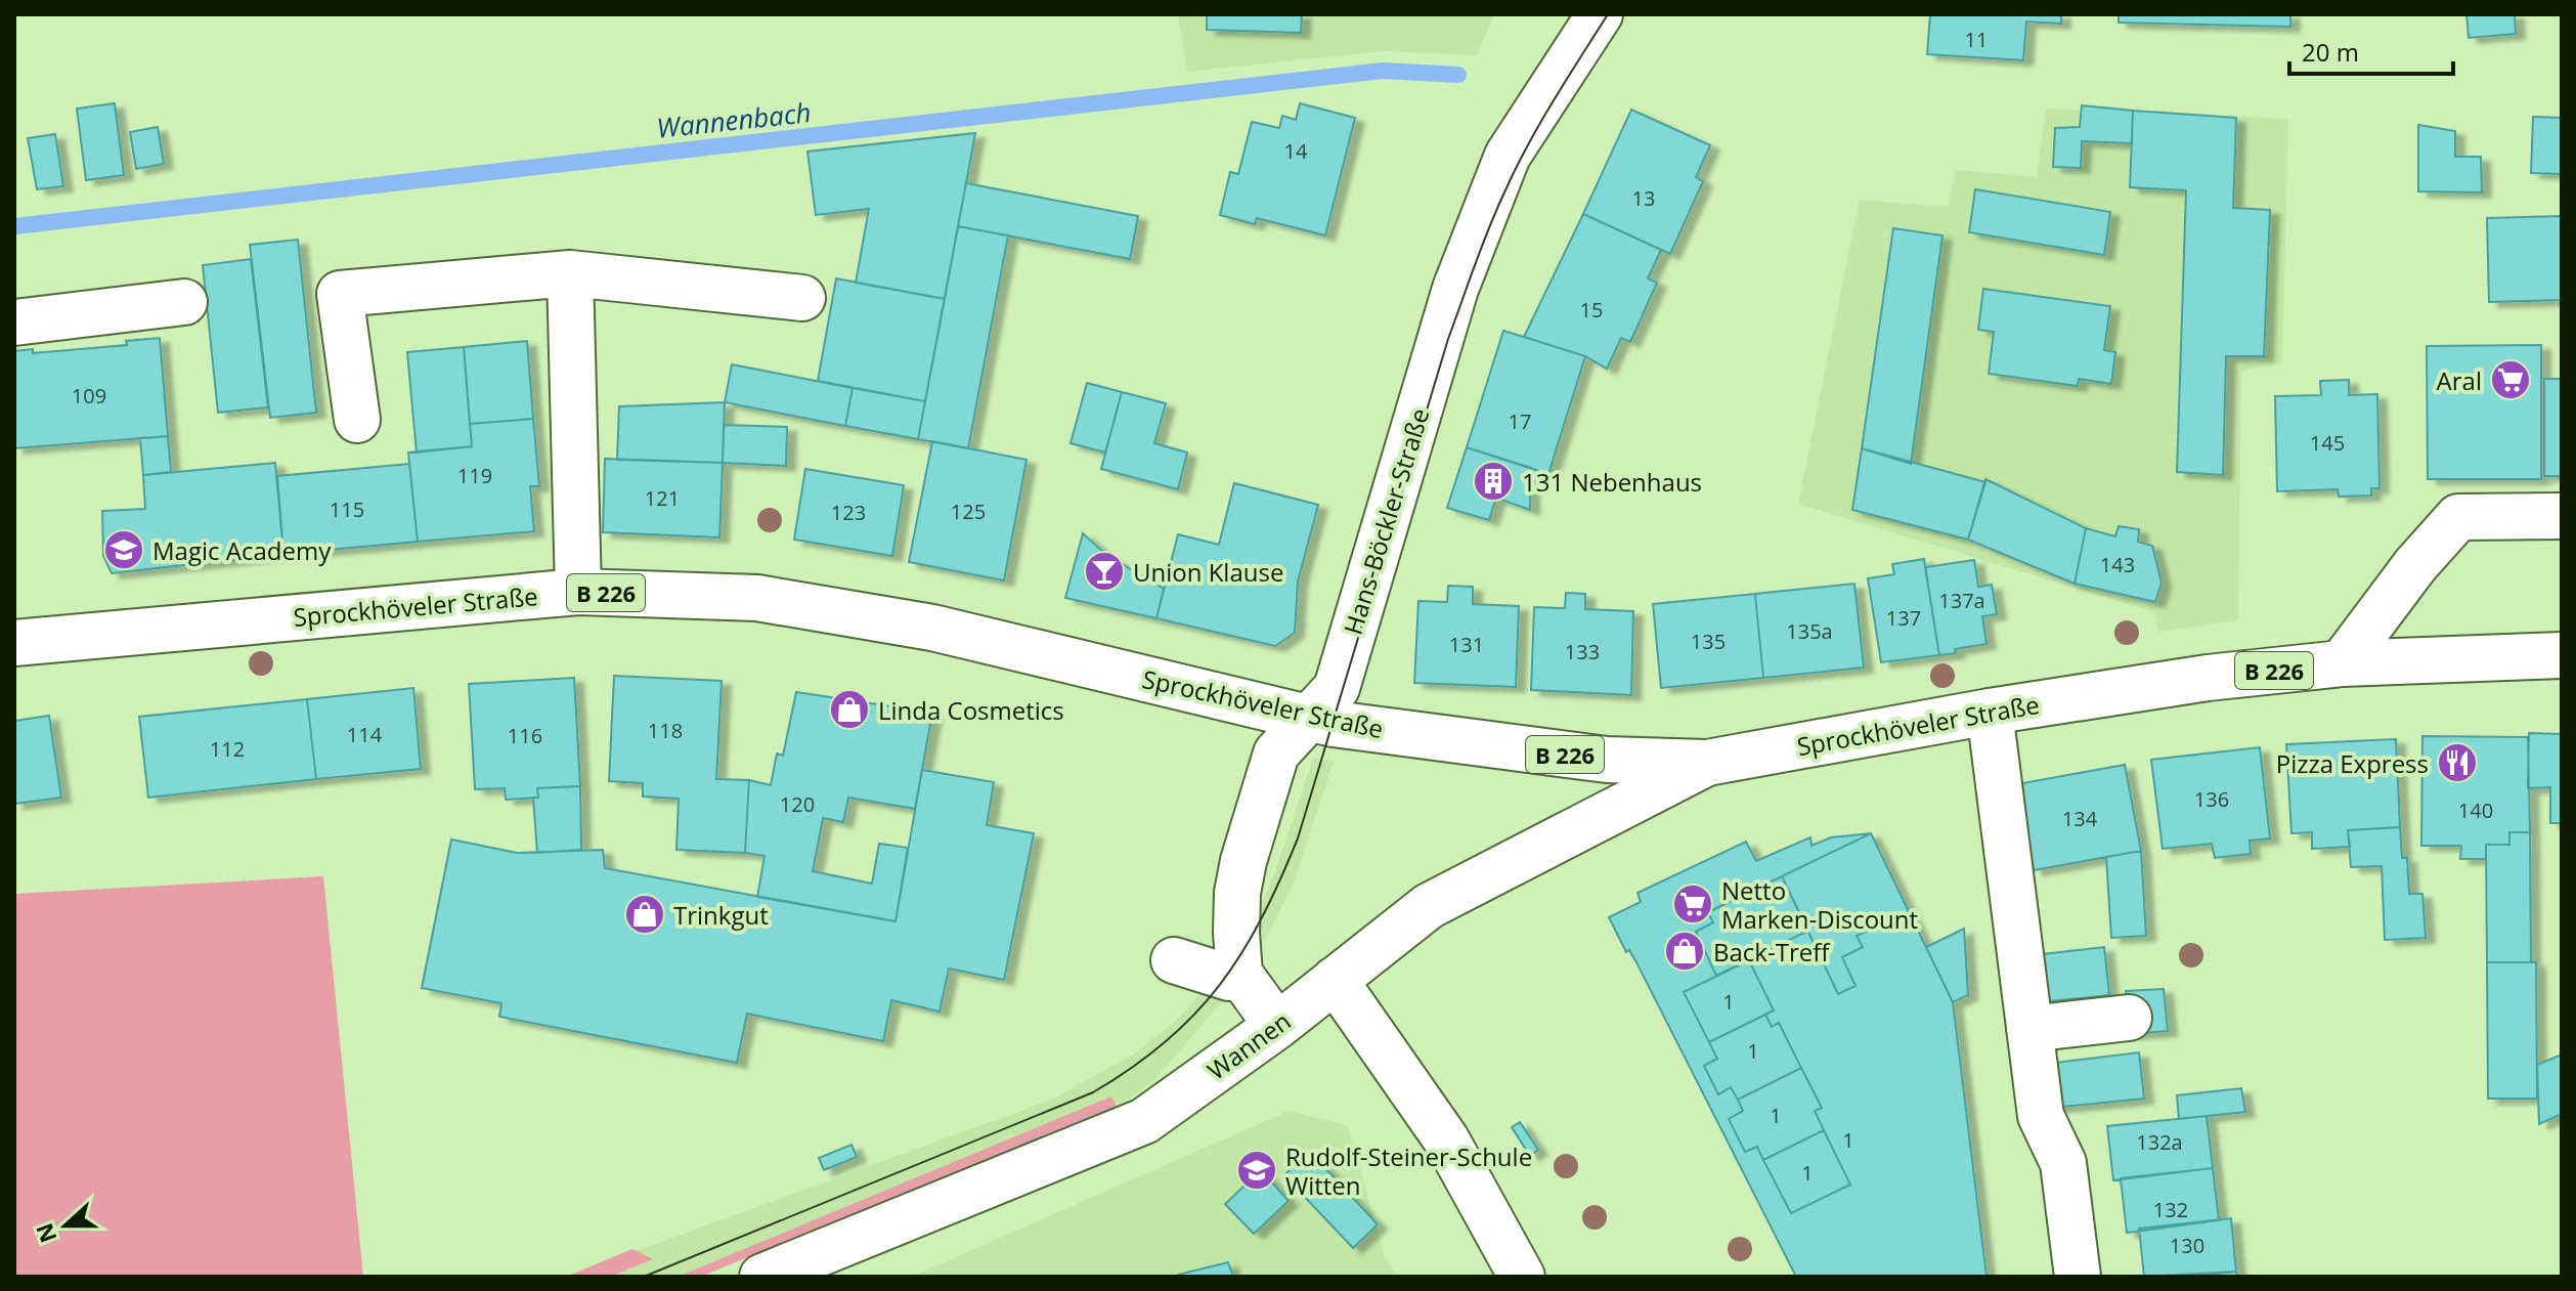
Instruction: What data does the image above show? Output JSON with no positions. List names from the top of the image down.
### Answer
{
  "streets": {
    "main road": [
      "Hans-Böckler-Straße",
      "B 226",
      "Sprockhöveler Straße",
      "Wannen"
    ]
  },
  "crossings": [
    ["Hans-Böckler-Straße", "Sprockhöveler Straße"],
    ["Sprockhöveler Straße", "Wannen"]
  ],
  "water": ["Wannenbach"],
  "places": {
    "supermarket": ["Aral", "Netto Marken-Discount"],
    "building": ["131 Nebenhaus"],
    "school or university": ["Magic Academy", "Rudolf-Steiner-Schule Witten"],
    "bar": ["Union Klause"],
    "shop": ["Linda Cosmetics", "Trinkgut", "Back-Treff"],
    "restaurant": ["Pizza Express"]
  },
  "house_numbers": [
    "11",
    "14",
    "13",
    "15",
    "109",
    "17",
    "145",
    "119",
    "121",
    "115",
    "125",
    "123",
    "143",
    "137a",
    "137",
    "135a",
    "135",
    "131",
    "133",
    "118",
    "114",
    "116",
    "112",
    "136",
    "120",
    "140",
    "134",
    "1",
    "1",
    "1",
    "1",
    "132a",
    "1",
    "132",
    "130"
  ],
  "scale_bar": "20 m",
  "north": "left"
}
